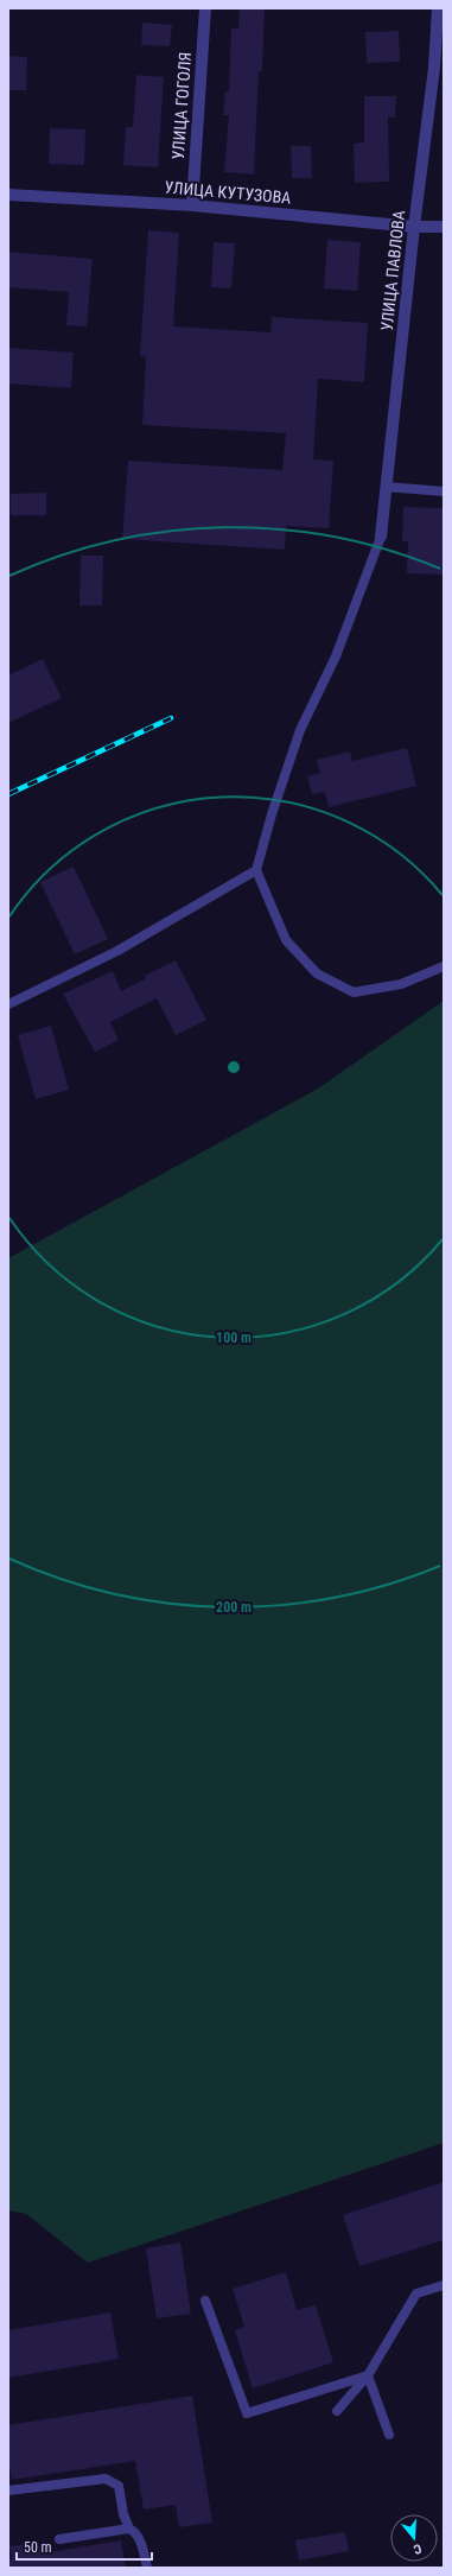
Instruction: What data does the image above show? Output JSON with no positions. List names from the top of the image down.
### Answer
{
  "streets": {
    "street": ["УЛИЦА ГОГОЛЯ", "УЛИЦА КУТУЗОВА", "УЛИЦА ПАВЛОВА"]
  },
  "crossings": [
    ["УЛИЦА ГОГОЛЯ", "УЛИЦА КУТУЗОВА"],
    ["УЛИЦА КУТУЗОВА", "УЛИЦА ПАВЛОВА"]
  ],
  "scale_bar": "50 m",
  "north": "bottom",
  "rings": ["100 m", "200 m"]
}
